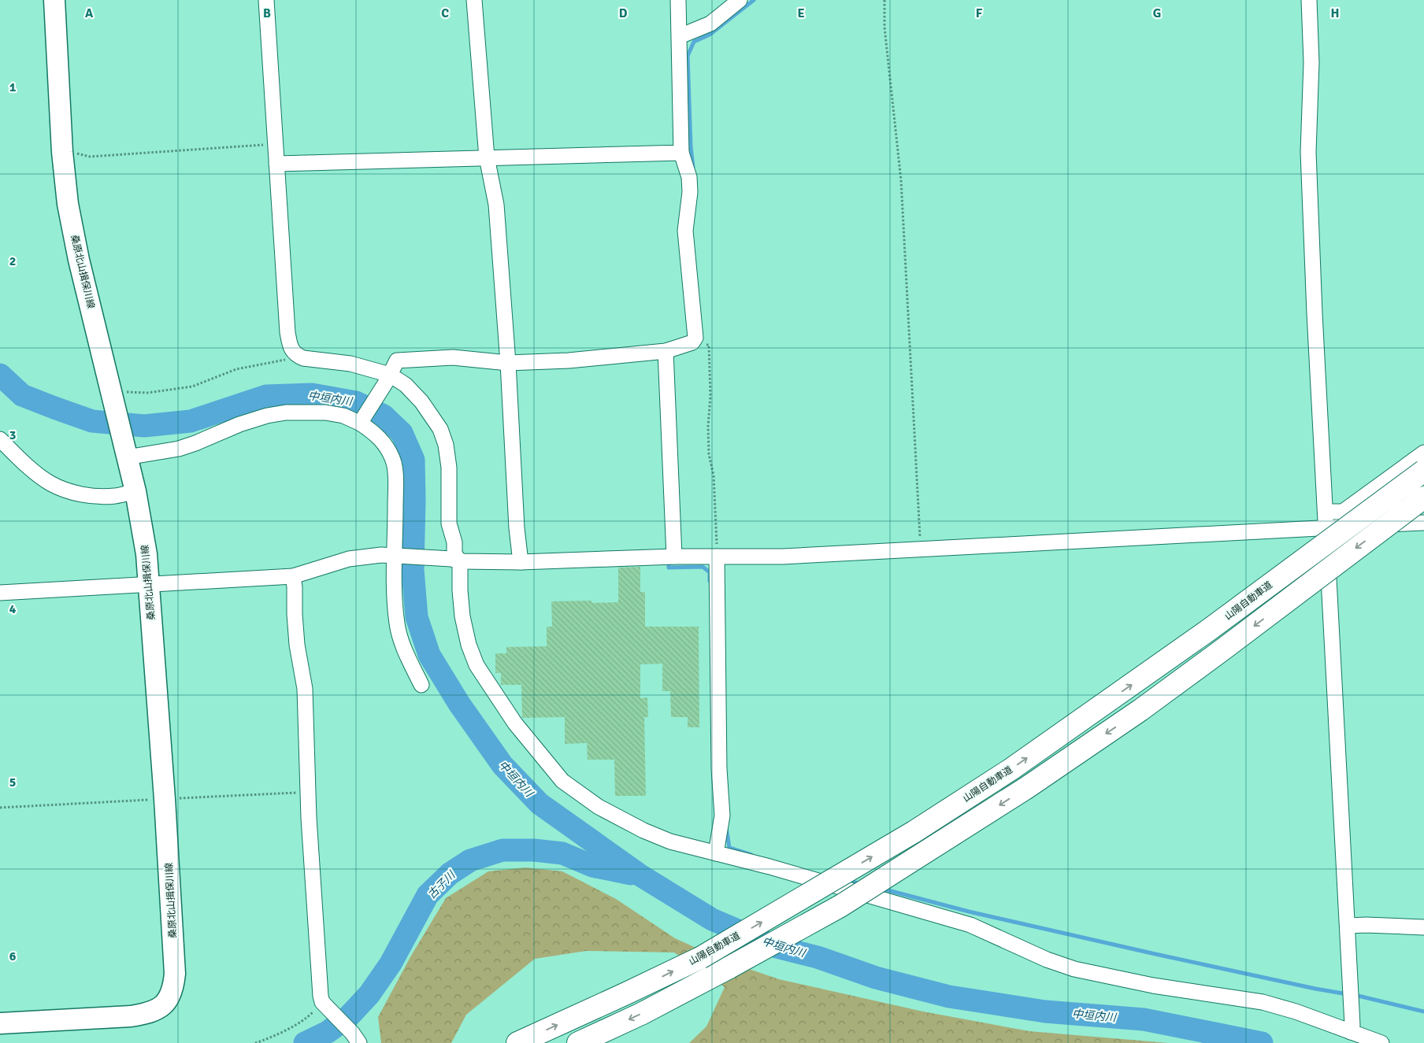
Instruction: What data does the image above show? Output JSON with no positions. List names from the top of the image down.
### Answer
{
  "streets": {
    "highway": ["山陽自動車道"],
    "main road": ["桑原北山揖保川線"]
  },
  "water": ["中垣内川", "古子川"],
  "grid": {
    "columns": [
      "A",
      "B",
      "C",
      "D",
      "E",
      "F",
      "G",
      "H"
    ],
    "rows": [
      "1",
      "2",
      "3",
      "4",
      "5",
      "6"
    ]
  }
}
